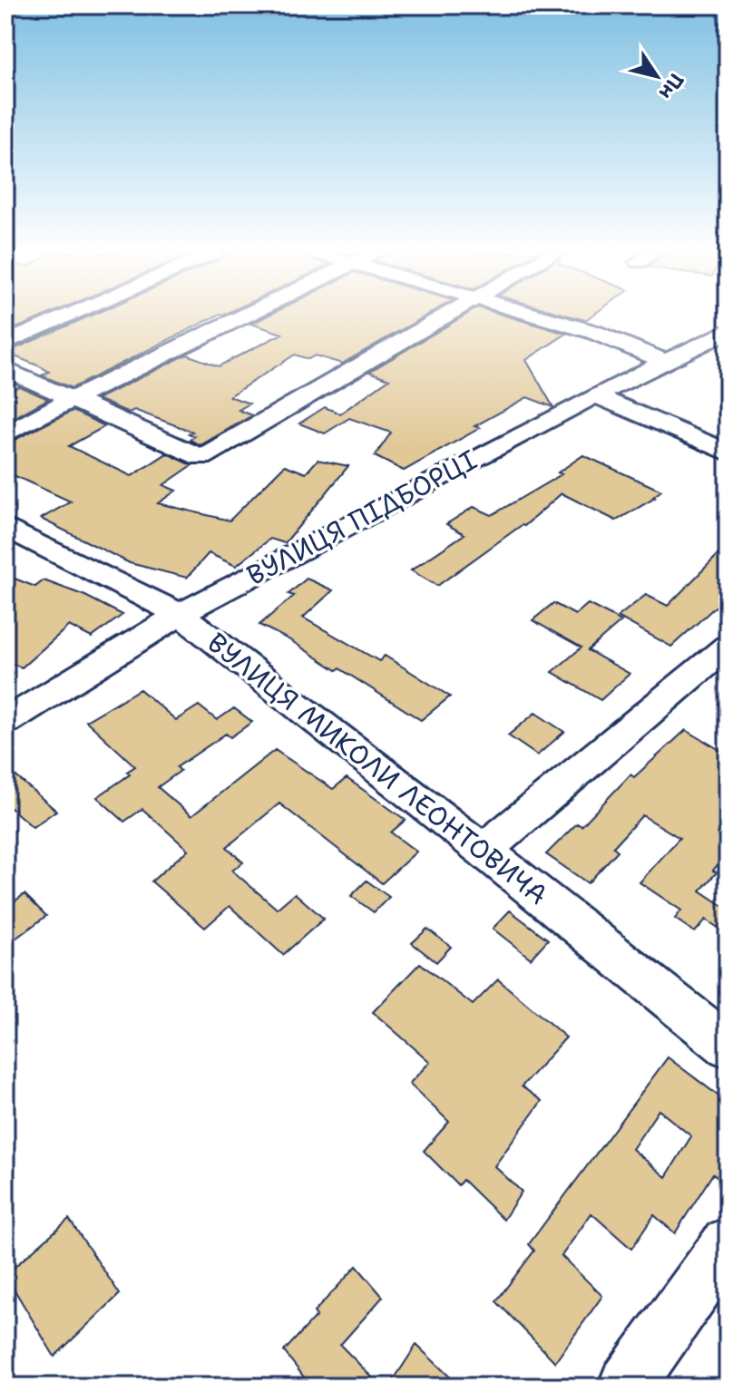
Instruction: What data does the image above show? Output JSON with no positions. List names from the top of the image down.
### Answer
{
  "streets": {
    "street": ["ВУЛИЦЯ ПІДБОРЦІ", "ВУЛИЦЯ МИКОЛИ ЛЕОНТОВИЧА"]
  },
  "crossings": [
    ["ВУЛИЦЯ ПІДБОРЦІ", "ВУЛИЦЯ МИКОЛИ ЛЕОНТОВИЧА"]
  ],
  "north": "bottom right"
}
